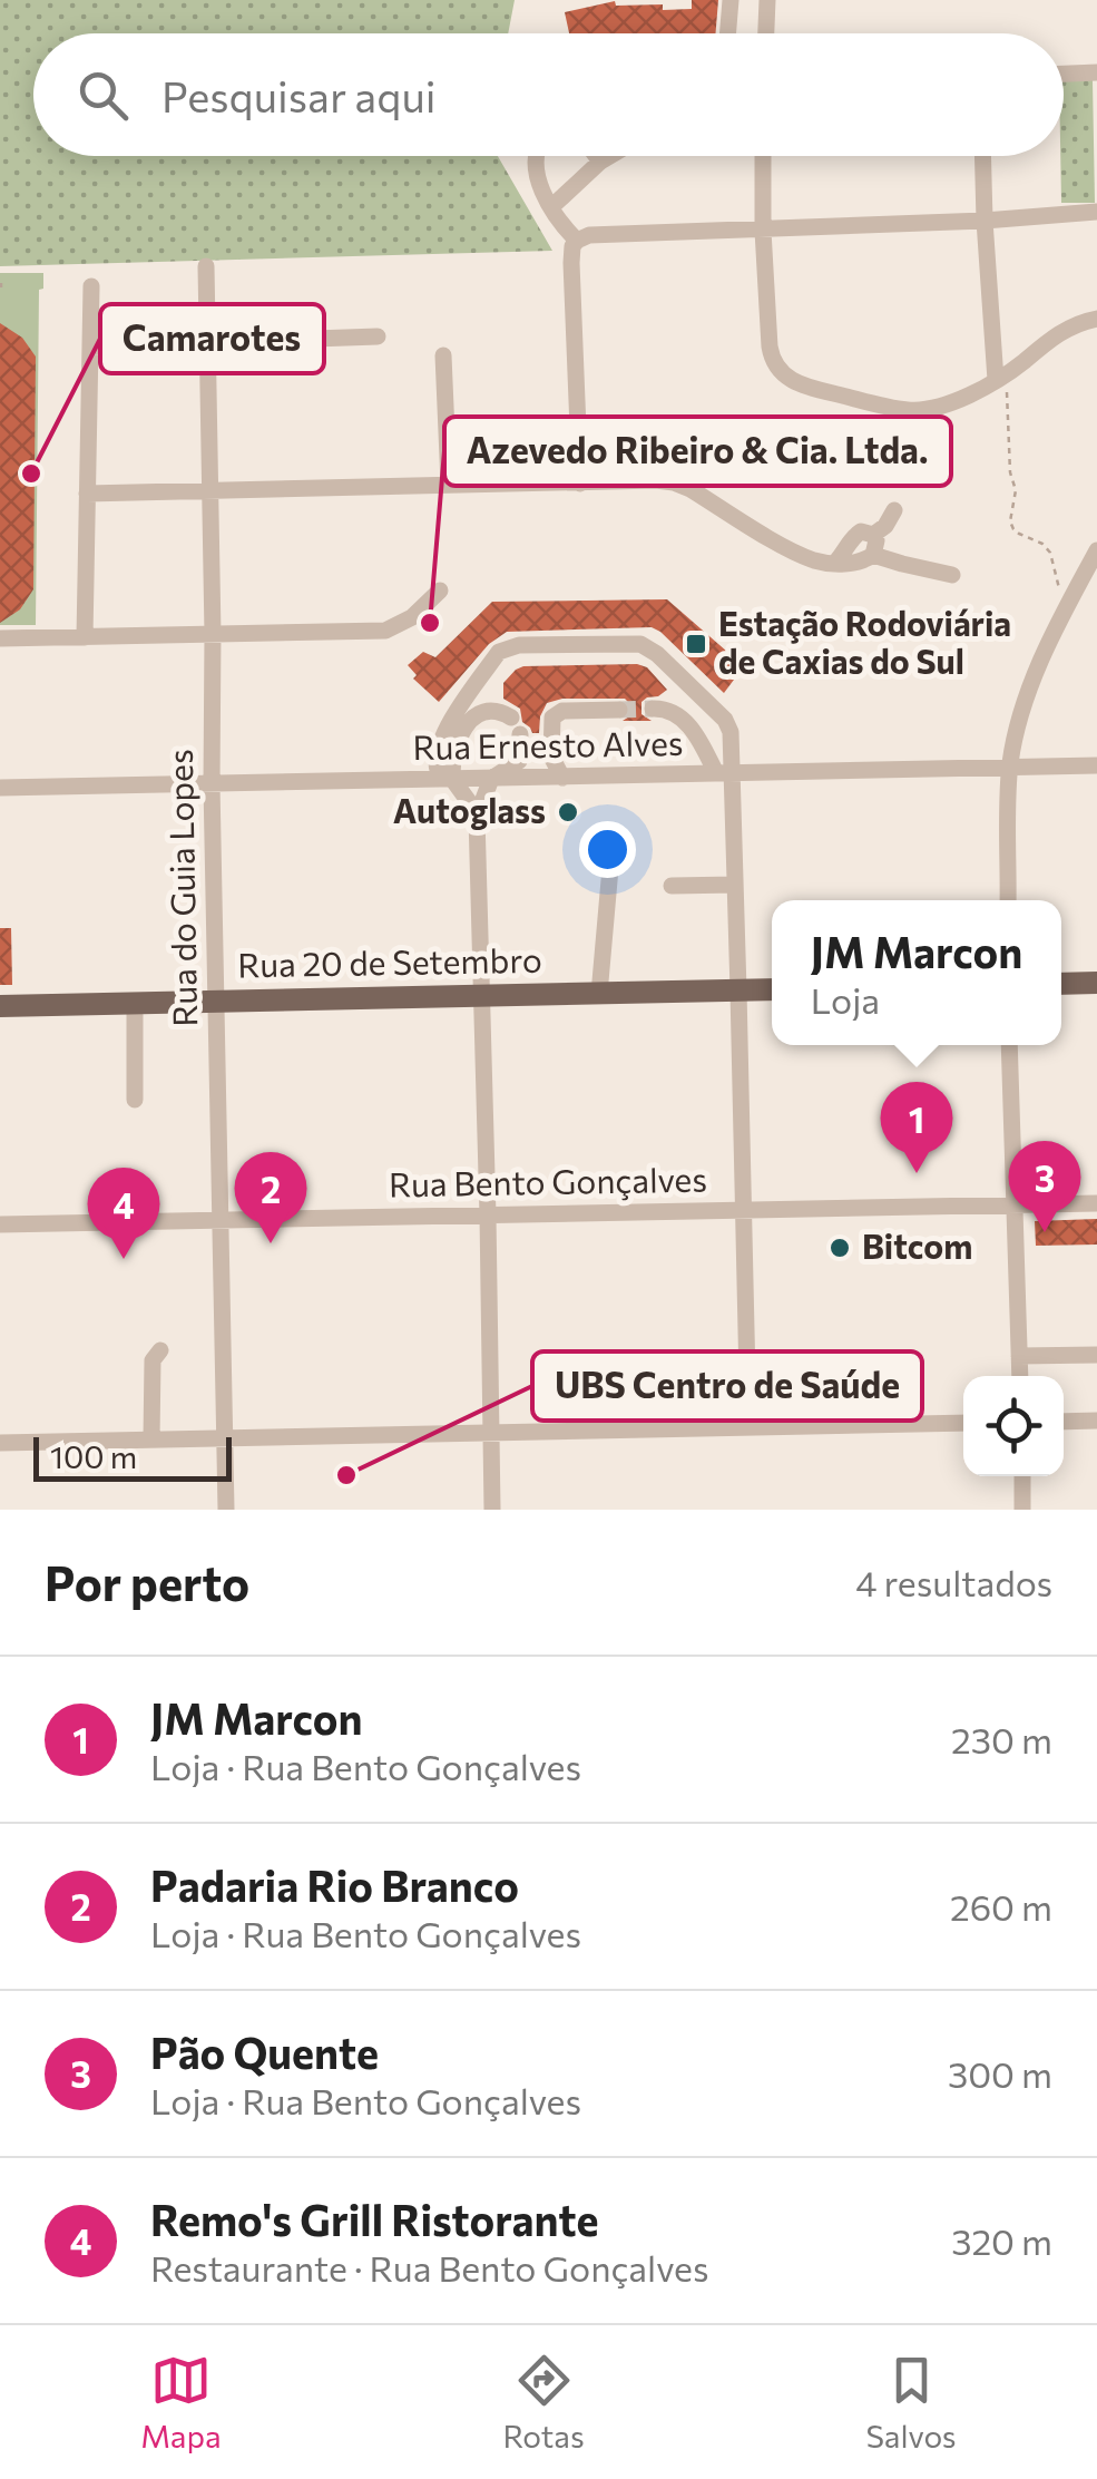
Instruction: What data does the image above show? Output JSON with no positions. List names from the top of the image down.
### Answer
{
  "streets": {
    "main road": ["Rua 20 de Setembro"],
    "street": ["Rua Ernesto Alves", "Rua do Guia Lopes", "Rua Bento Gonçalves"]
  },
  "crossings": [
    ["Rua Ernesto Alves", "Rua do Guia Lopes"],
    ["Rua do Guia Lopes", "Rua 20 de Setembro"],
    ["Rua do Guia Lopes", "Rua Bento Gonçalves"]
  ],
  "places": {
    "other": [
      "Camarotes",
      "Azevedo Ribeiro & Cia. Ltda.",
      "Autoglass",
      "Bitcom",
      "UBS Centro de Saúde"
    ],
    "transit": ["Estação Rodoviária de Caxias do Sul"]
  },
  "scale_bar": "100 m",
  "page": {
    "search": "Pesquisar aqui",
    "popup": ["JM Marcon", "Loja"],
    "pins": [
      "1",
      "3",
      "2",
      "4"
    ],
    "scale": "100 m",
    "heading": ["Por perto", "4 resultados"],
    "list": [
      {
        "mark": "1",
        "name": "JM Marcon",
        "note": "Loja · Rua Bento Gonçalves",
        "value": "230 m"
      },
      {
        "mark": "2",
        "name": "Padaria Rio Branco",
        "note": "Loja · Rua Bento Gonçalves",
        "value": "260 m"
      },
      {
        "mark": "3",
        "name": "Pão Quente",
        "note": "Loja · Rua Bento Gonçalves",
        "value": "300 m"
      },
      {
        "mark": "4",
        "name": "Remo's Grill Ristorante",
        "note": "Restaurante · Rua Bento Gonçalves",
        "value": "320 m"
      }
    ],
    "nav": ["Mapa", "Rotas", "Salvos"]
  }
}
